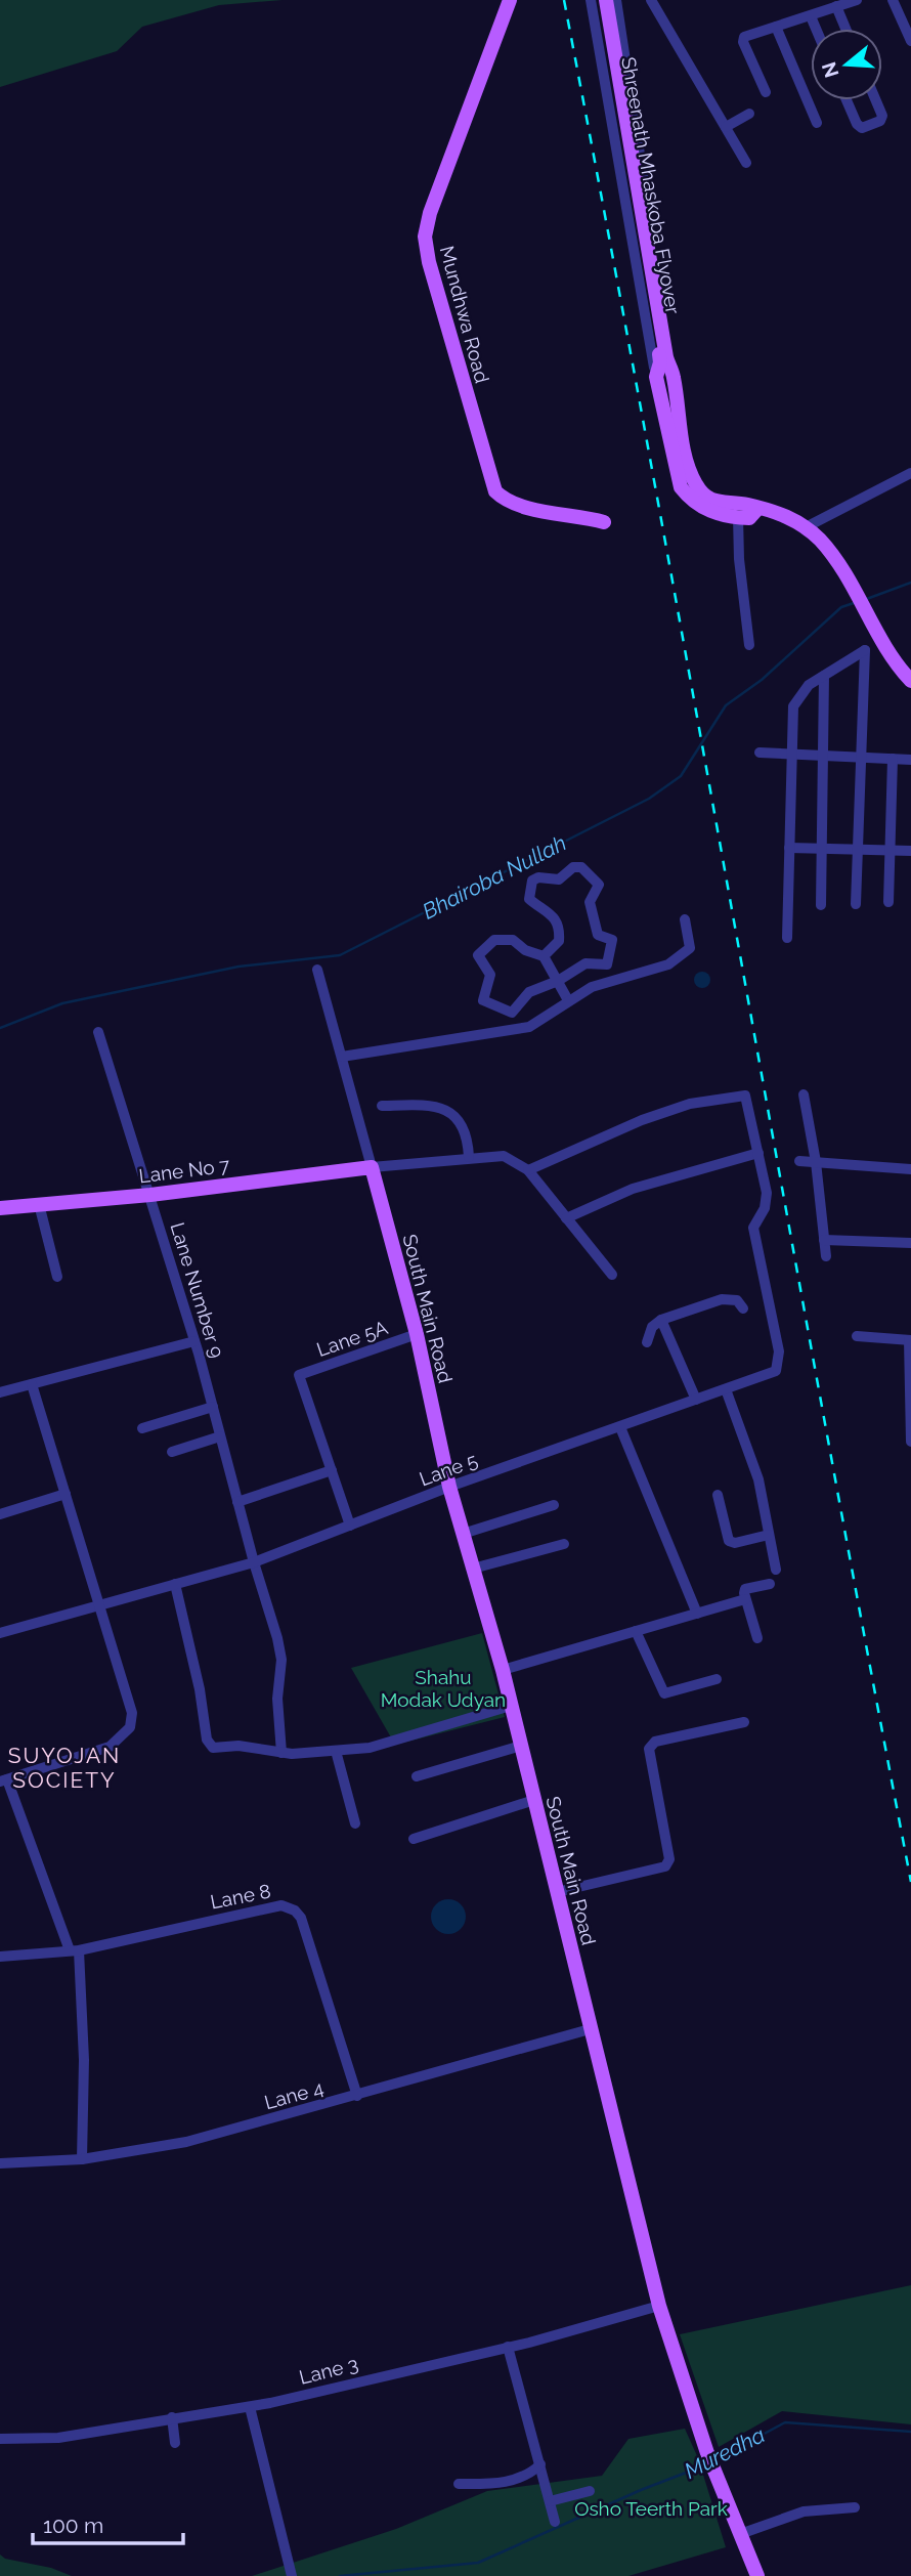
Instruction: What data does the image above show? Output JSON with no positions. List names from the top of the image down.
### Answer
{
  "streets": {
    "main road": [
      "Shreenath Mhaskoba Flyover",
      "Mundhwa Road",
      "Lane No 7",
      "South Main Road"
    ],
    "street": [
      "Lane Number 9",
      "Lane 5A",
      "Lane 5",
      "Lane 8",
      "Lane 4",
      "Lane 3"
    ]
  },
  "crossings": [
    ["Lane No 7", "Lane Number 9"],
    ["Lane No 7", "South Main Road"],
    ["Lane Number 9", "Lane 5"],
    ["South Main Road", "Lane 5A"],
    ["South Main Road", "Lane 5"],
    ["South Main Road", "Lane 4"],
    ["South Main Road", "Lane 3"],
    ["Lane 8", "Lane 4"]
  ],
  "districts": ["SUYOJAN SOCIETY"],
  "water": ["Bhairoba Nullah", "Muredha"],
  "parks": ["Shahu Modak Udyan", "Osho Teerth Park"],
  "scale_bar": "100 m",
  "north": "left"
}
